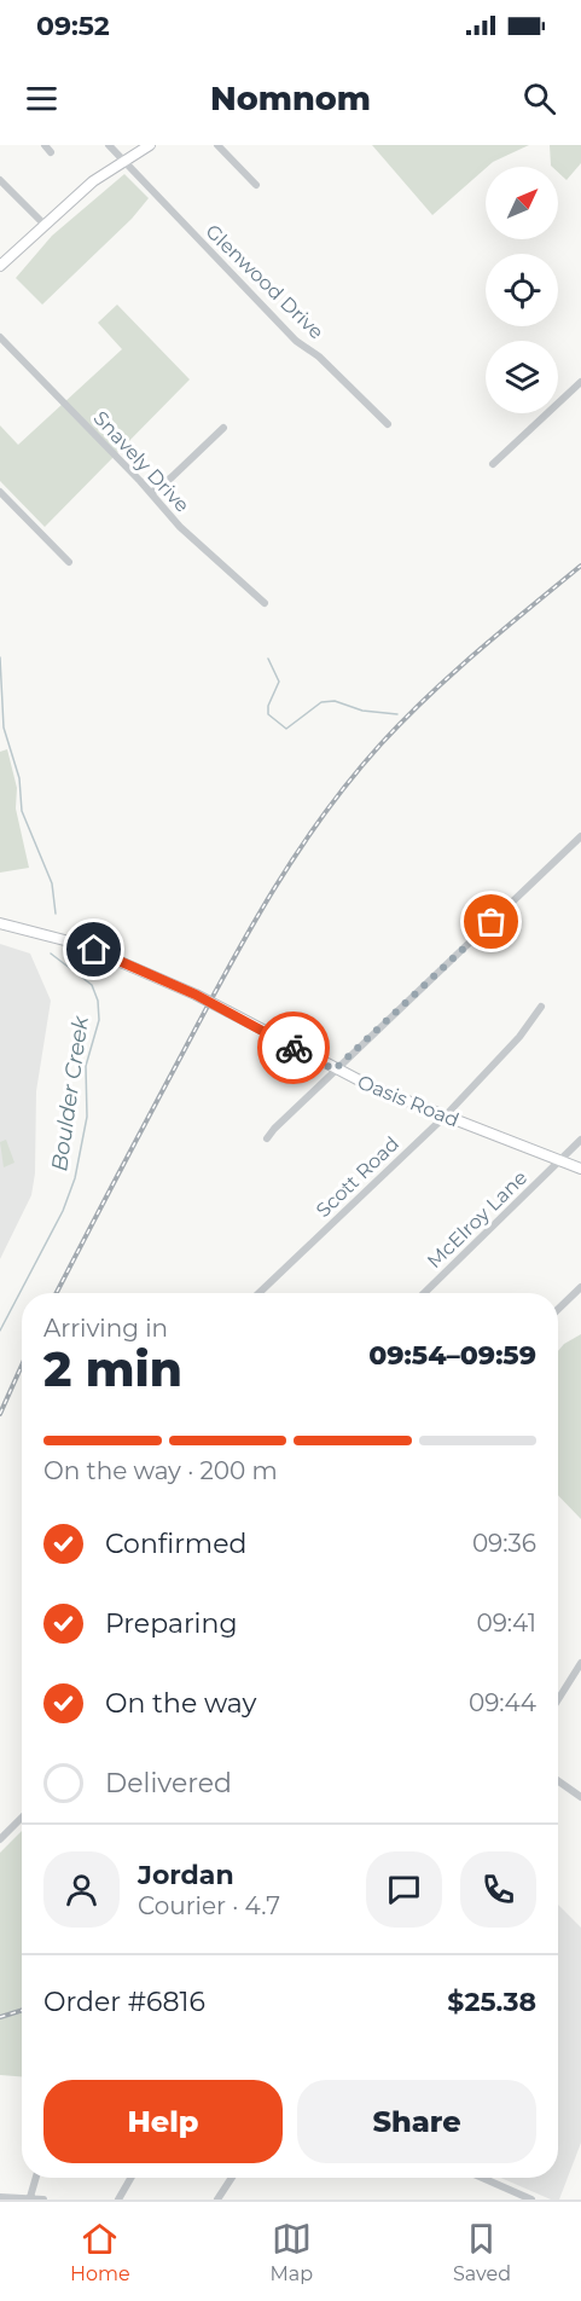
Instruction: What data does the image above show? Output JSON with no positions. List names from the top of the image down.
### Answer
{
  "streets": {
    "main road": ["Oasis Road"],
    "street": [
      "Glenwood Drive",
      "Snavely Drive",
      "Scott Road",
      "McElroy Lane"
    ]
  },
  "crossings": [
    ["Oasis Road", "Scott Road"],
    ["Oasis Road", "McElroy Lane"]
  ],
  "water": ["Boulder Creek"],
  "north": "top right",
  "page": {
    "status": "09:52",
    "header": "Nomnom",
    "heading": ["2 min", "Arriving in", "09:54–09:59"],
    "panel": [
      "Jordan",
      "Courier · 4.7",
      "Order #6816",
      "$25.38"
    ],
    "bar": "On the way · 200 m",
    "list": [
      ["Confirmed", "09:36"],
      ["Preparing", "09:41"],
      ["On the way", "09:44"],
      "Delivered"
    ],
    "buttons": ["Help", "Share"],
    "tabs": ["Home", "Map", "Saved"]
  }
}
